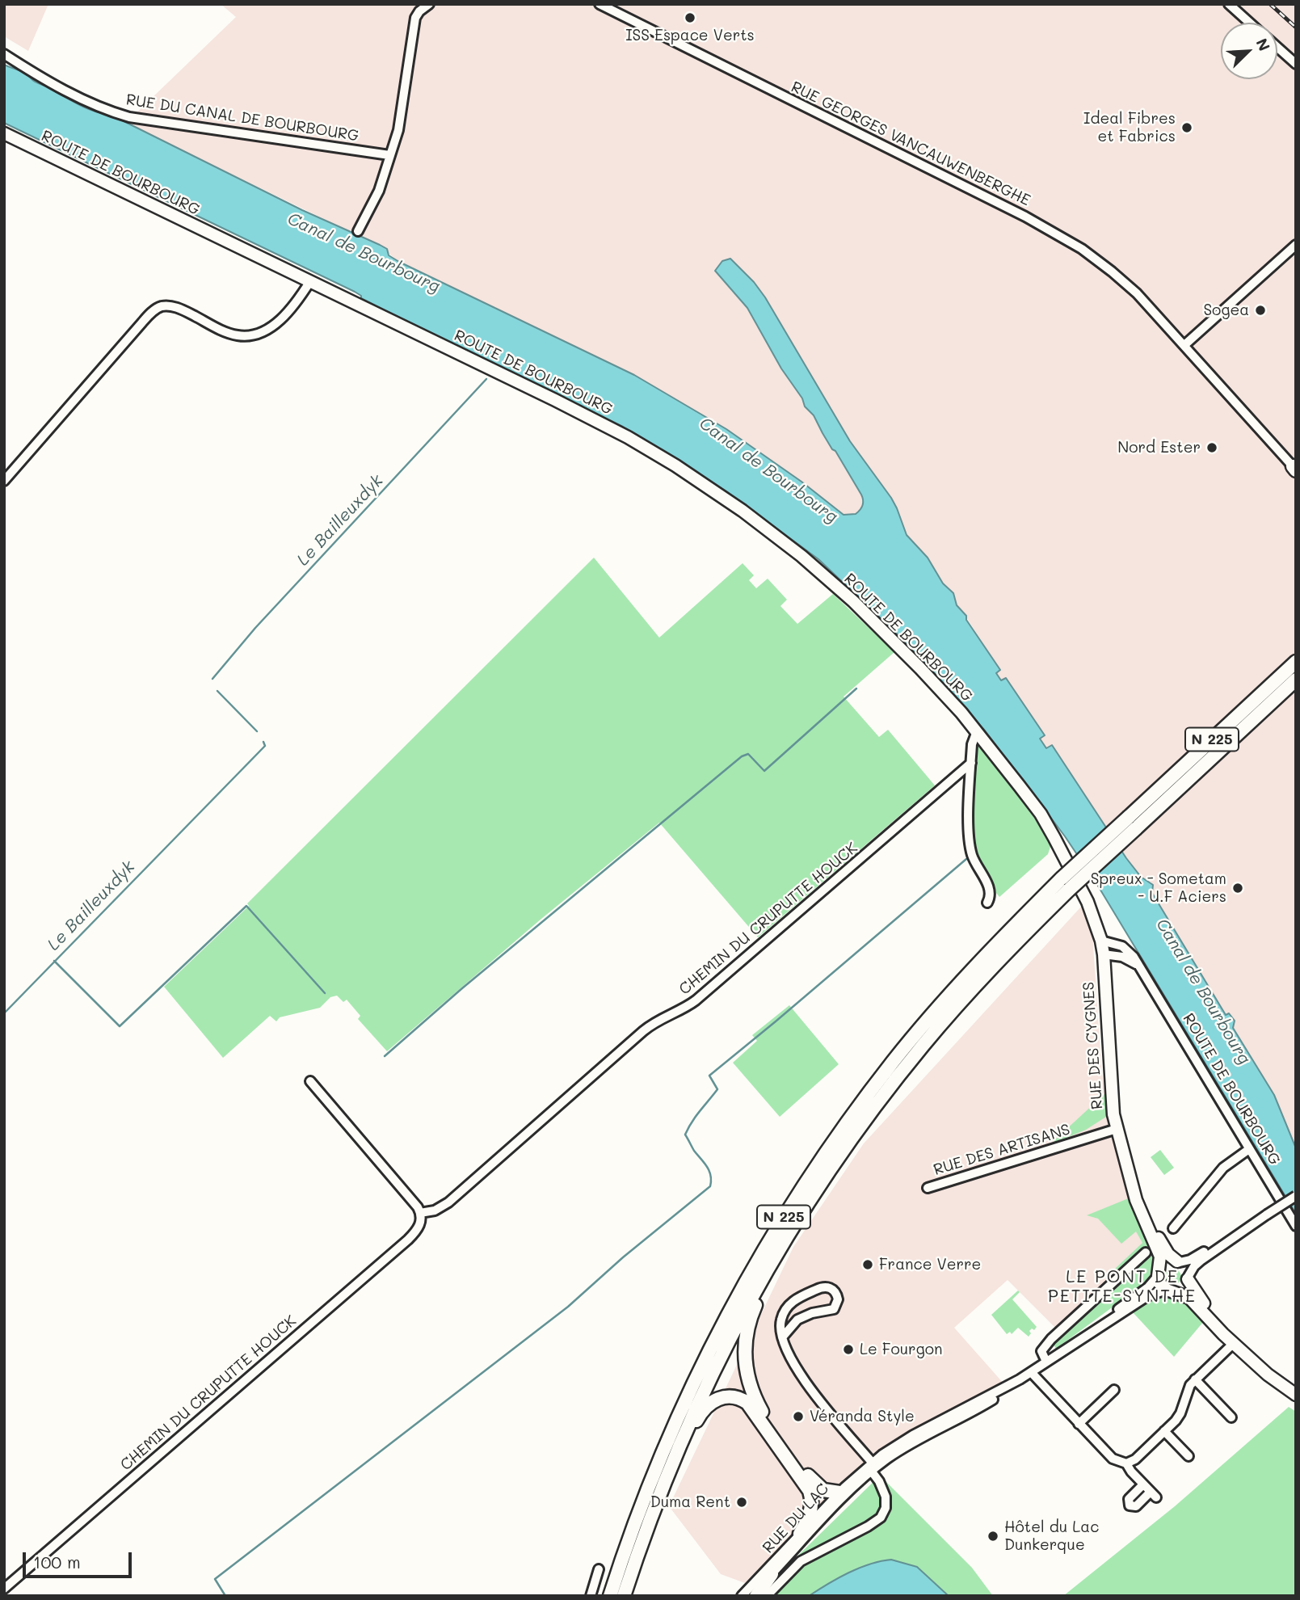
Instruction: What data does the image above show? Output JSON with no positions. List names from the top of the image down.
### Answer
{
  "streets": {
    "highway": ["N 225"],
    "main road": ["ROUTE DE BOURBOURG", "RUE DES CYGNES"],
    "street": [
      "RUE DU CANAL DE BOURBOURG",
      "RUE GEORGES VANCAUWENBERGHE",
      "CHEMIN DU CRUPUTTE HOUCK",
      "RUE DES ARTISANS",
      "RUE DU LAC"
    ]
  },
  "crossings": [
    ["ROUTE DE BOURBOURG", "RUE DES CYGNES"],
    ["RUE DES CYGNES", "RUE DES ARTISANS"],
    ["RUE DES CYGNES", "RUE DU LAC"]
  ],
  "districts": ["LE PONT DE PETITE-SYNTHE"],
  "water": ["Canal de Bourbourg", "Le Bailleuxdyk"],
  "places": [
    "ISS Espace Verts",
    "Ideal Fibres et Fabrics",
    "Sogea",
    "Nord Ester",
    "Spreux - Sometam - U.F Aciers",
    "France Verre",
    "Le Fourgon",
    "Véranda Style",
    "Duma Rent",
    "Hôtel du Lac Dunkerque"
  ],
  "scale_bar": "100 m",
  "north": "top right"
}
